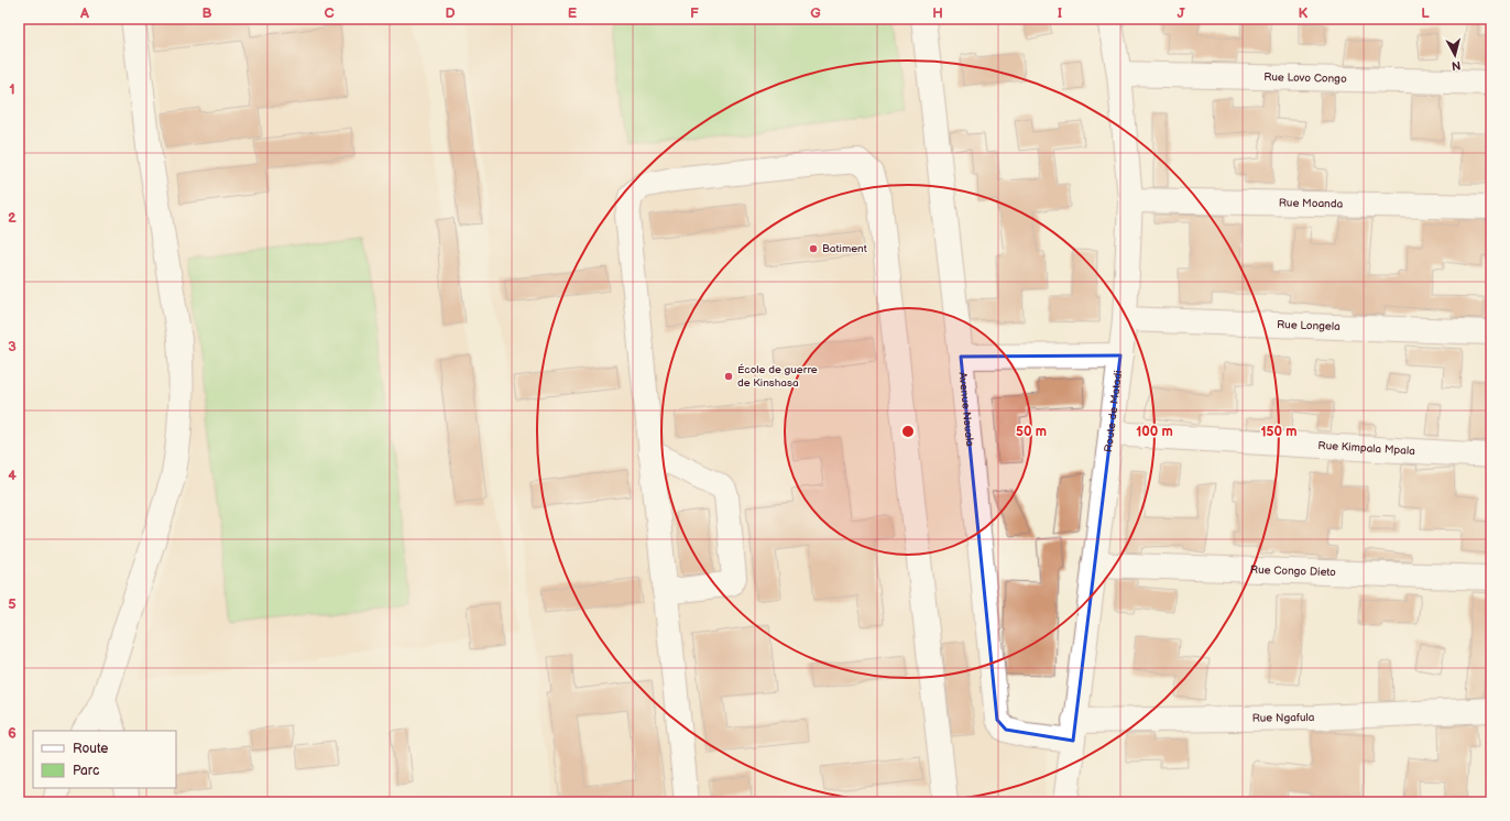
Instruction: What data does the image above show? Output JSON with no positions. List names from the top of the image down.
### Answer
{
  "streets": {
    "street": [
      "Rue Lovo Congo",
      "Rue Moanda",
      "Rue Longela",
      "Avenue Nsuala",
      "Route de Matadi",
      "Rue Kimpala Mpala",
      "Rue Congo Dieto",
      "Rue Ngafula"
    ]
  },
  "crossings": [
    ["Rue Lovo Congo", "Route de Matadi"],
    ["Rue Moanda", "Route de Matadi"],
    ["Rue Longela", "Route de Matadi"],
    ["Avenue Nsuala", "Route de Matadi"],
    ["Avenue Nsuala", "Rue Ngafula"],
    ["Route de Matadi", "Rue Kimpala Mpala"],
    ["Route de Matadi", "Rue Congo Dieto"],
    ["Route de Matadi", "Rue Ngafula"]
  ],
  "places": ["Batiment", "École de guerre de Kinshasa"],
  "legend": ["Route", "Parc"],
  "north": "bottom",
  "grid": {
    "columns": [
      "A",
      "B",
      "C",
      "D",
      "E",
      "F",
      "G",
      "H",
      "I",
      "J",
      "K",
      "L"
    ],
    "rows": [
      "1",
      "2",
      "3",
      "4",
      "5",
      "6"
    ]
  },
  "rings": ["50 m", "100 m", "150 m"]
}
